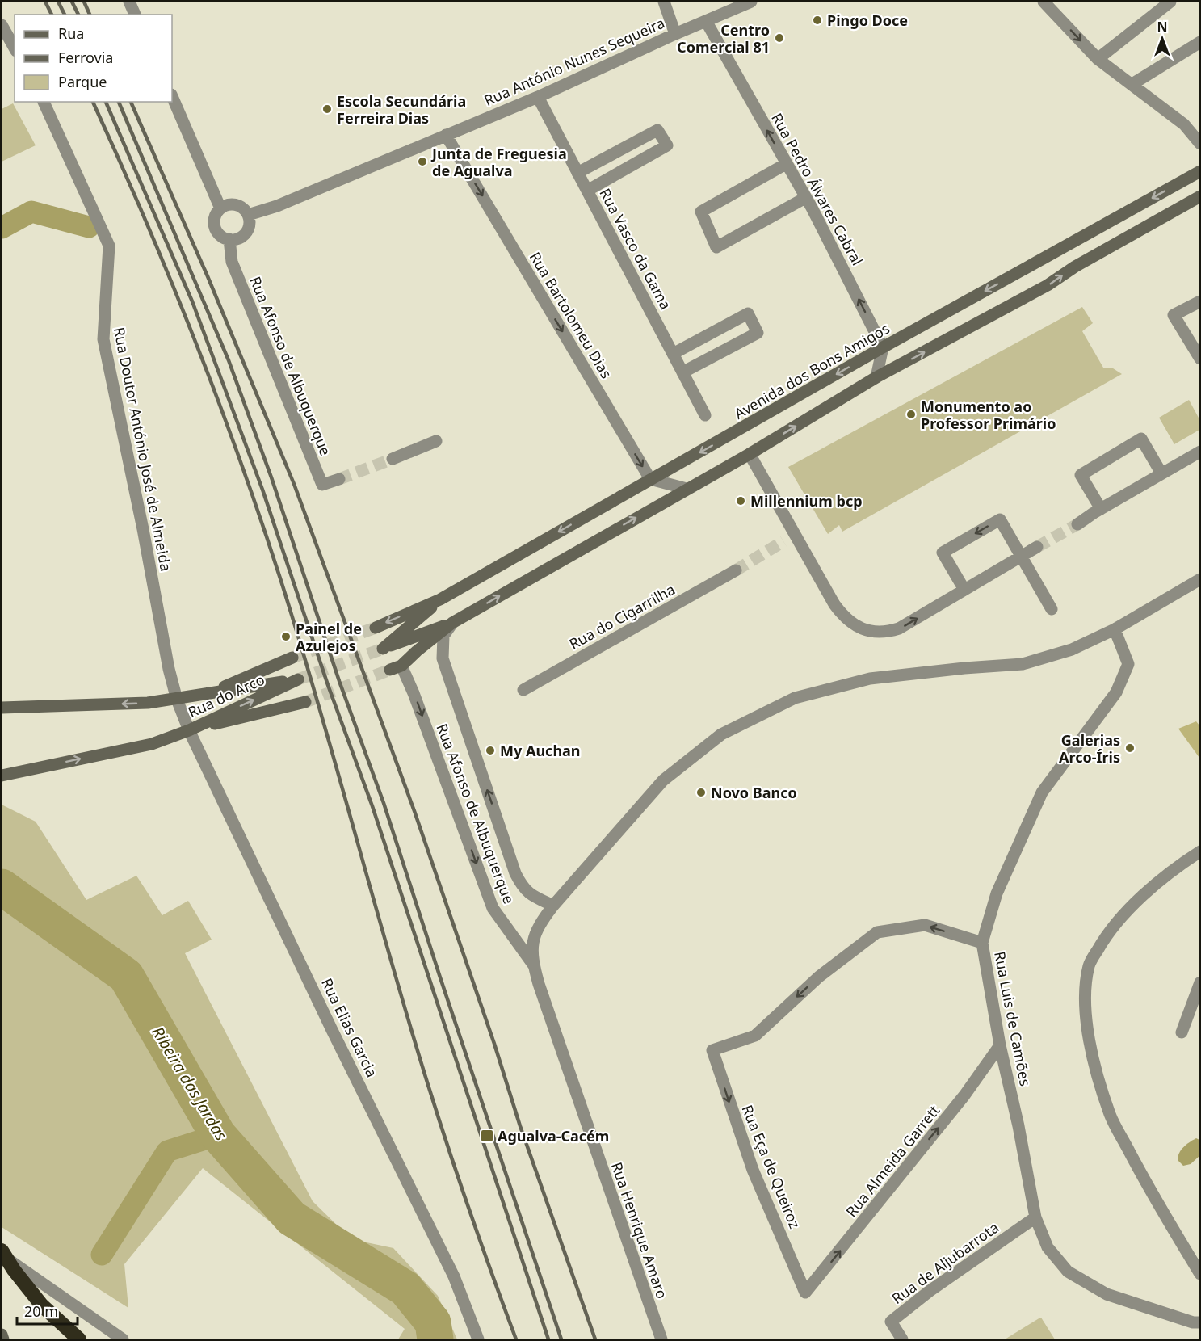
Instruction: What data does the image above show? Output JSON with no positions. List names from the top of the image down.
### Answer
{
  "streets": {
    "main road": ["Avenida dos Bons Amigos", "Rua do Arco"],
    "street": [
      "Rua António Nunes Sequeira",
      "Rua Pedro Álvares Cabral",
      "Rua Vasco da Gama",
      "Rua Bartolomeu Dias",
      "Rua Afonso de Albuquerque",
      "Rua Doutor António José de Almeida",
      "Rua do Cigarrilha",
      "Rua Luis de Camões",
      "Rua Elias Garcia",
      "Rua Almeida Garrett",
      "Rua Eça de Queiroz",
      "Rua Henrique Amaro",
      "Rua de Aljubarrota"
    ]
  },
  "crossings": [
    ["Rua António Nunes Sequeira", "Rua Pedro Álvares Cabral"],
    ["Rua António Nunes Sequeira", "Rua Vasco da Gama"],
    ["Rua António Nunes Sequeira", "Rua Bartolomeu Dias"],
    ["Rua António Nunes Sequeira", "Rua Afonso de Albuquerque"],
    ["Rua Pedro Álvares Cabral", "Avenida dos Bons Amigos"],
    ["Rua Bartolomeu Dias", "Avenida dos Bons Amigos"],
    ["Rua Afonso de Albuquerque", "Avenida dos Bons Amigos"],
    ["Rua Afonso de Albuquerque", "Rua Henrique Amaro"],
    ["Rua Doutor António José de Almeida", "Rua do Arco"],
    ["Rua Doutor António José de Almeida", "Rua Elias Garcia"],
    ["Rua do Arco", "Rua Elias Garcia"],
    ["Rua Luis de Camões", "Rua Almeida Garrett"],
    ["Rua Luis de Camões", "Rua Eça de Queiroz"],
    ["Rua Luis de Camões", "Rua de Aljubarrota"],
    ["Rua Almeida Garrett", "Rua Eça de Queiroz"]
  ],
  "one_way": ["Rua Pedro Álvares Cabral", "Rua Bartolomeu Dias", "Rua Almeida Garrett"],
  "water": ["Ribeira das Jardas"],
  "places": {
    "other": [
      "Pingo Doce",
      "Centro Comercial 81",
      "Escola Secundária Ferreira Dias",
      "Junta de Freguesia de Agualva",
      "Monumento ao Professor Primário",
      "Millennium bcp",
      "Painel de Azulejos",
      "Galerias Arco-Íris",
      "My Auchan",
      "Novo Banco"
    ],
    "transit": ["Agualva-Cacém"]
  },
  "legend": ["Rua", "Ferrovia", "Parque"],
  "scale_bar": "20 m",
  "north": "top"
}
